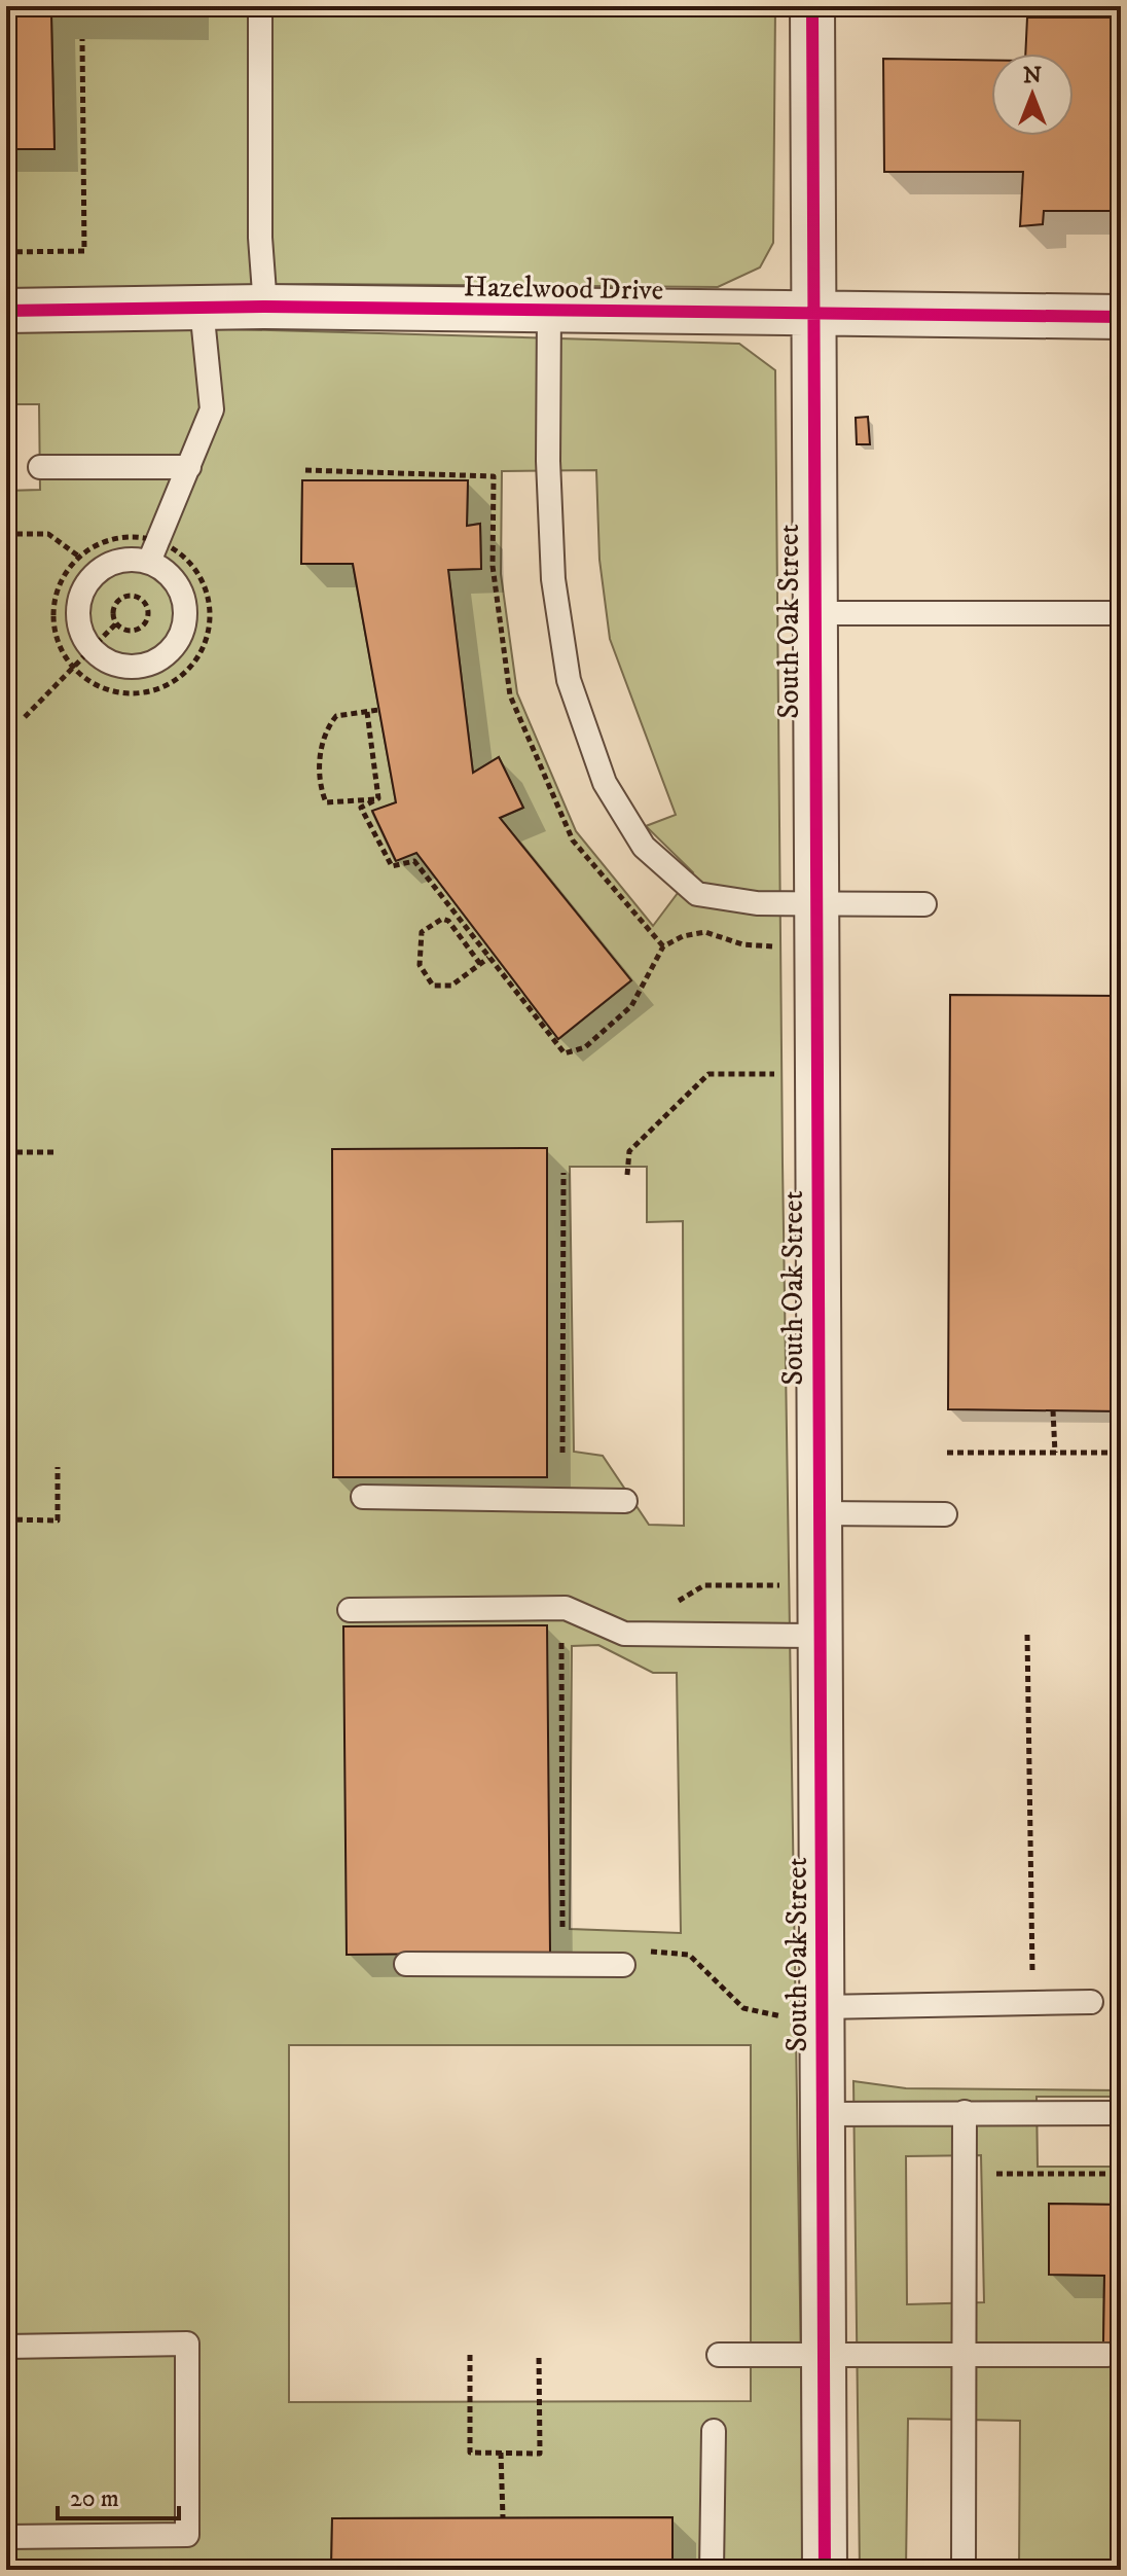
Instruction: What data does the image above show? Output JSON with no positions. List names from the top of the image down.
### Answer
{
  "streets": {
    "street": ["Hazelwood Drive", "South Oak Street"]
  },
  "crossings": [
    ["Hazelwood Drive", "South Oak Street"]
  ],
  "scale_bar": "20 m",
  "north": "top"
}
